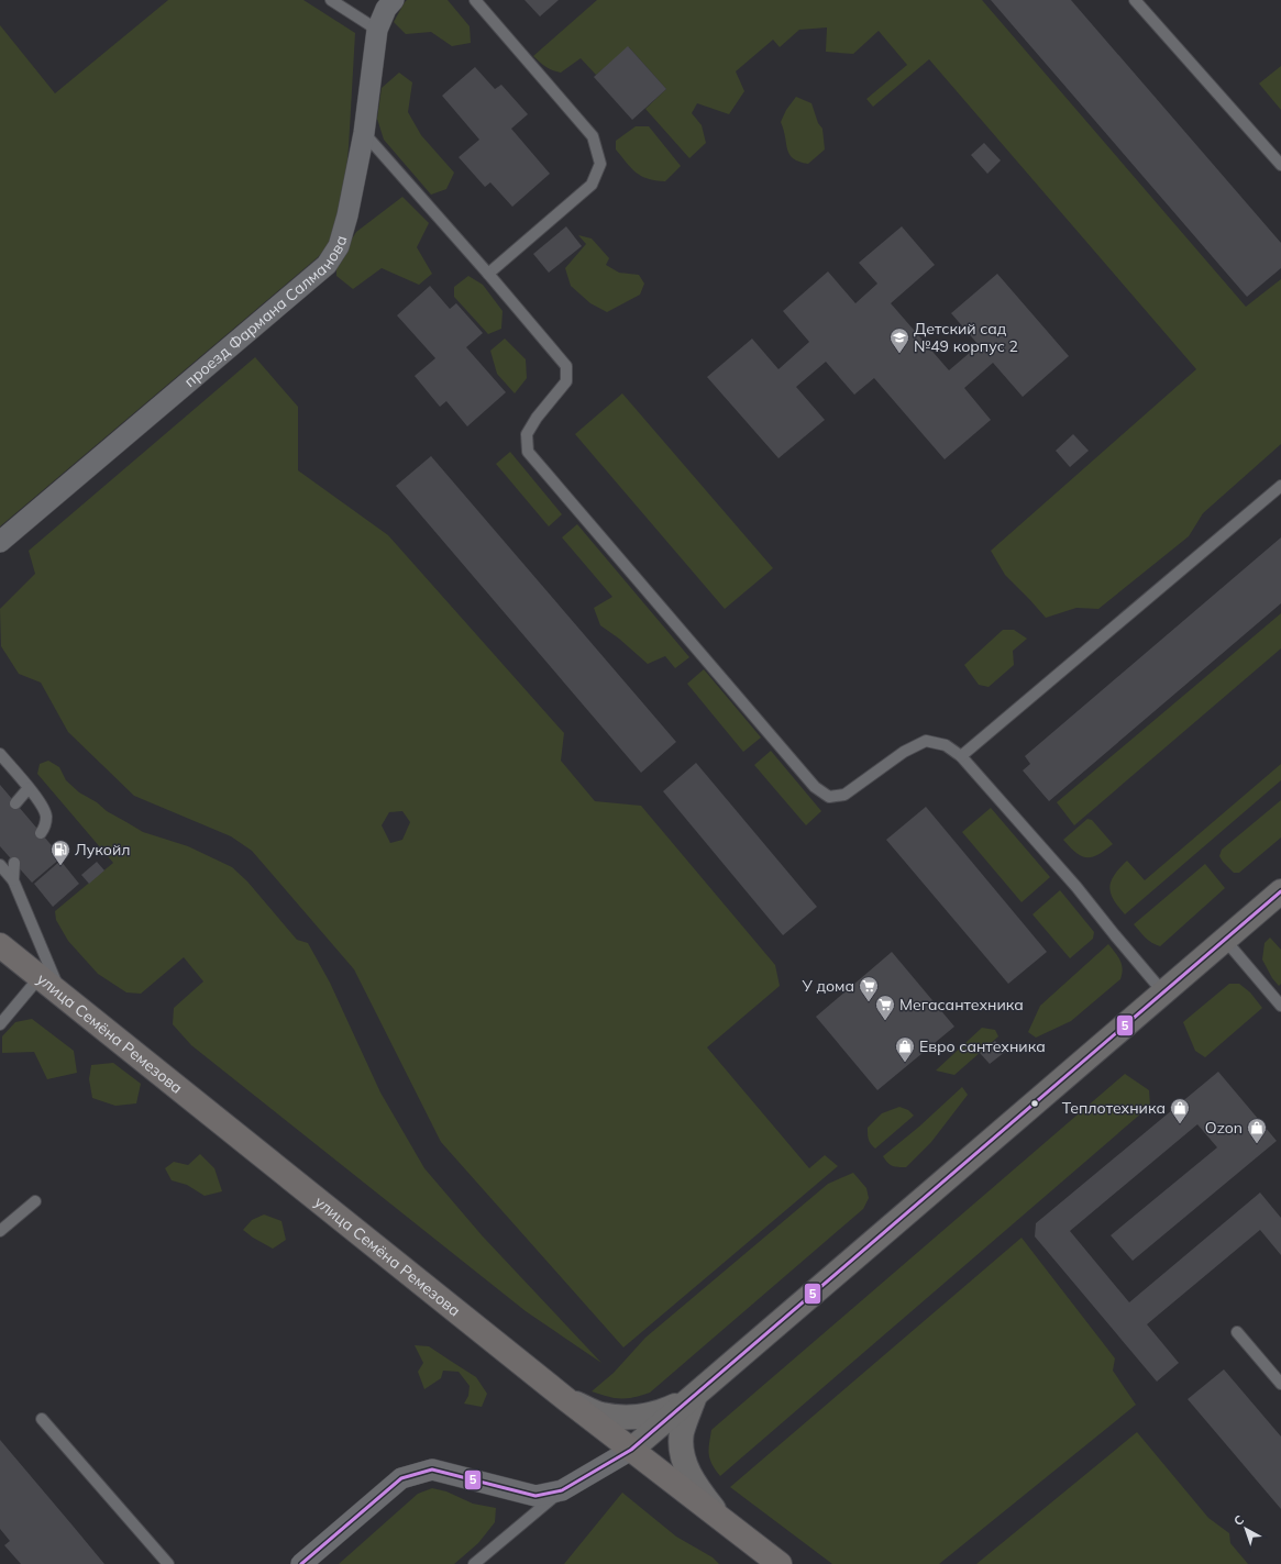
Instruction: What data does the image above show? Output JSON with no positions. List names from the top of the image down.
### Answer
{
  "streets": {
    "main road": ["улица Семёна Ремезова"],
    "street": ["проезд Фармана Салманова"]
  },
  "places": {
    "school or university": ["Детский сад №49 корпус 2"],
    "fuel station": ["Лукойл"],
    "supermarket": ["У дома", "Мегасантехника"],
    "shop": ["Евро сантехника", "Теплотехника", "Ozon"]
  },
  "lines": ["transit line 5"],
  "north": "top left"
}
